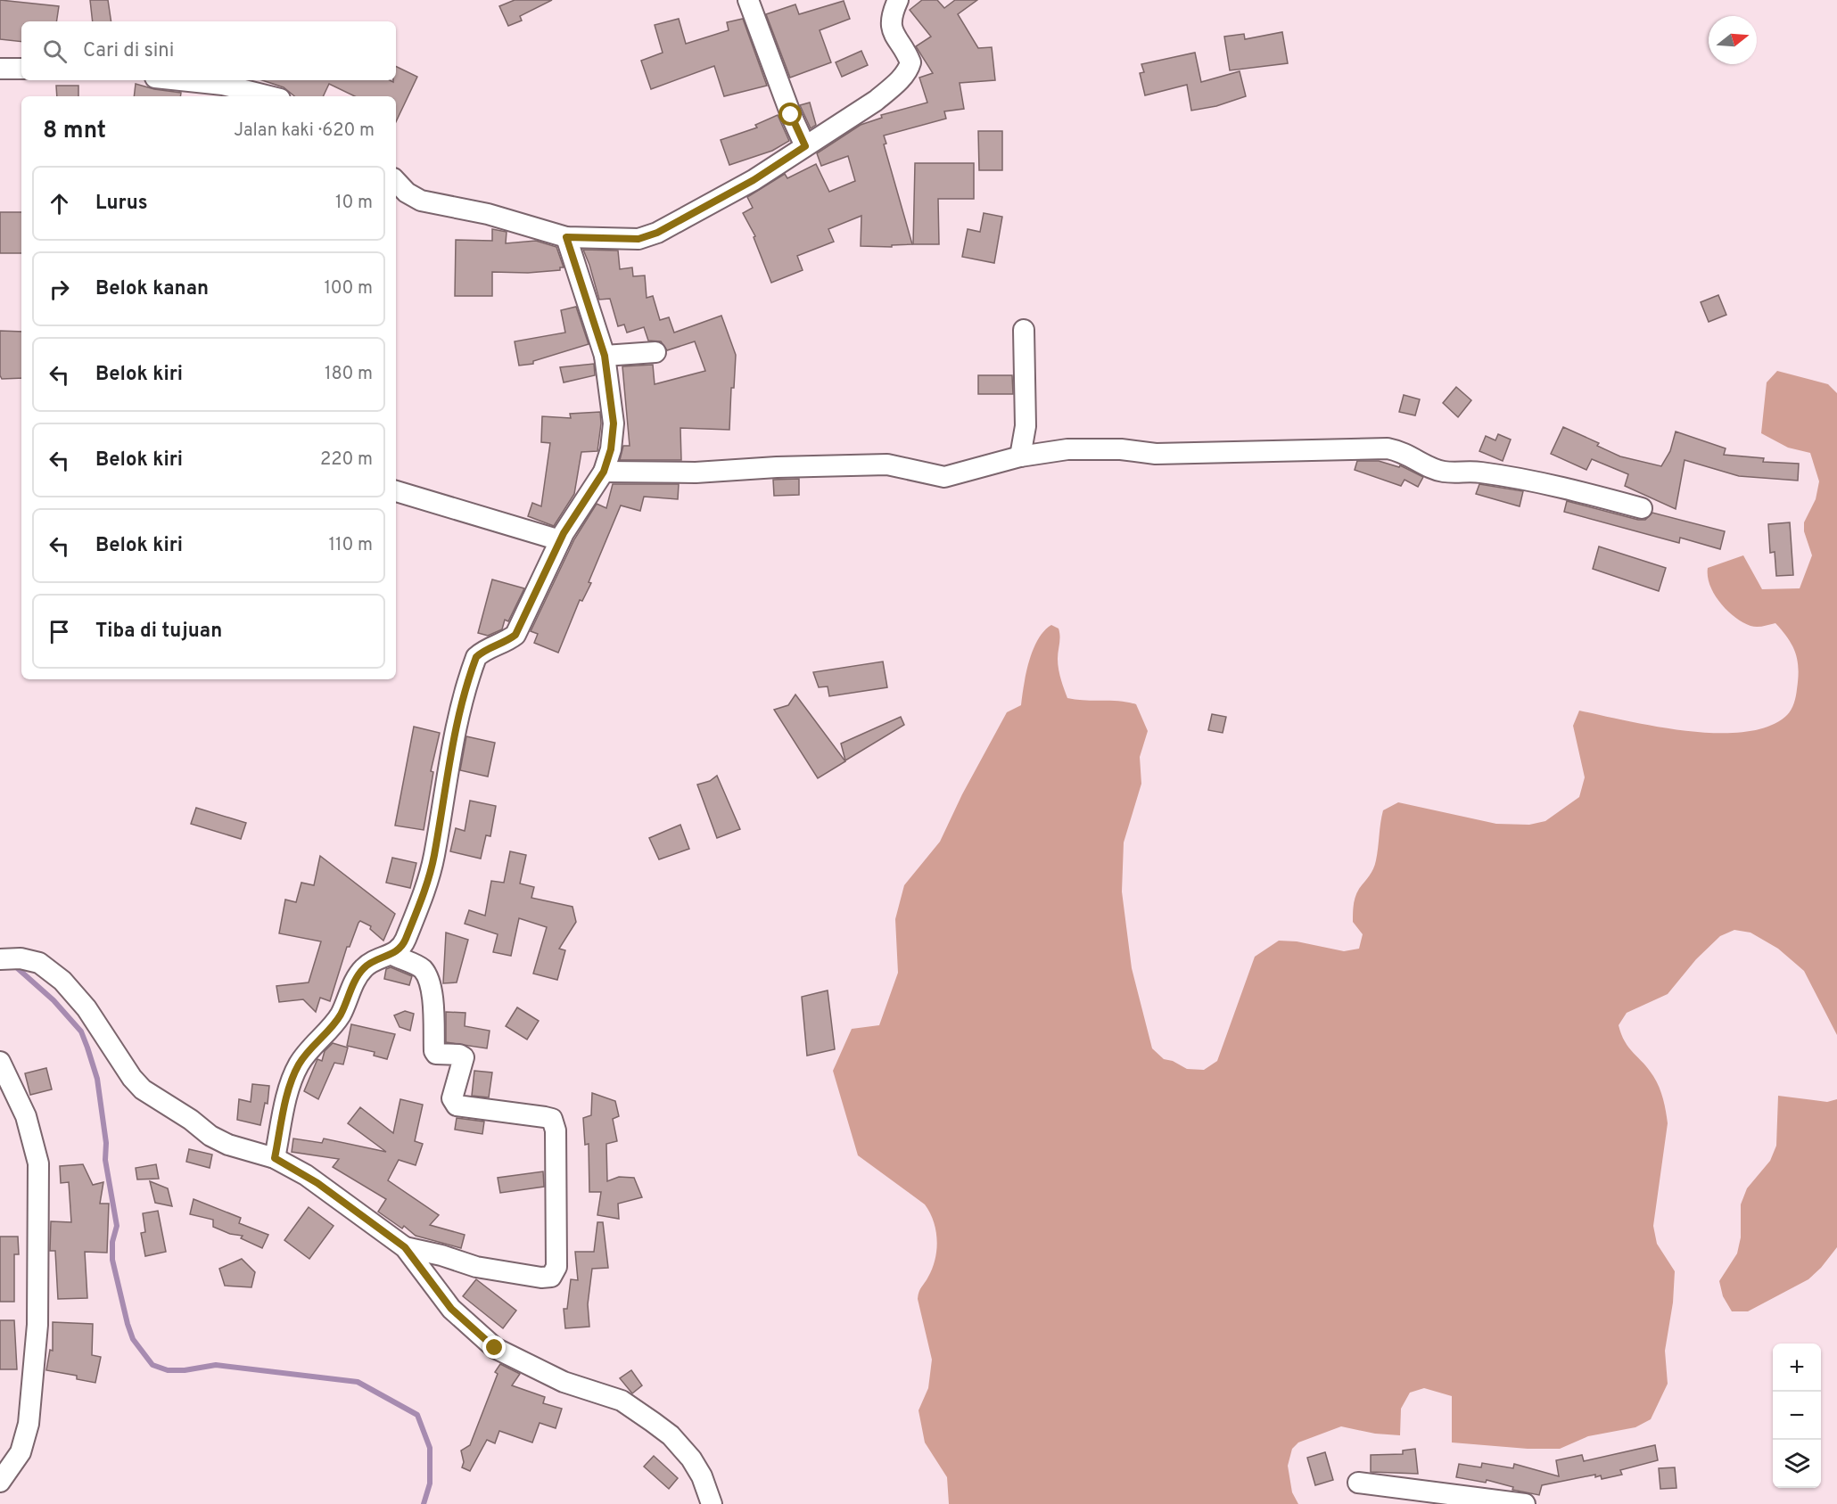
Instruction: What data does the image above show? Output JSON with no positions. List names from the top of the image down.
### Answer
{
  "north": "right",
  "page": {
    "search": "Cari di sini",
    "heading": ["8 mnt", "Jalan kaki · 620 m"],
    "list": [
      ["Lurus", "10 m"],
      ["Belok kanan", "100 m"],
      ["Belok kiri", "180 m"],
      ["Belok kiri", "220 m"],
      ["Belok kiri", "110 m"],
      "Tiba di tujuan"
    ],
    "map_buttons": ["+", "−"]
  }
}
